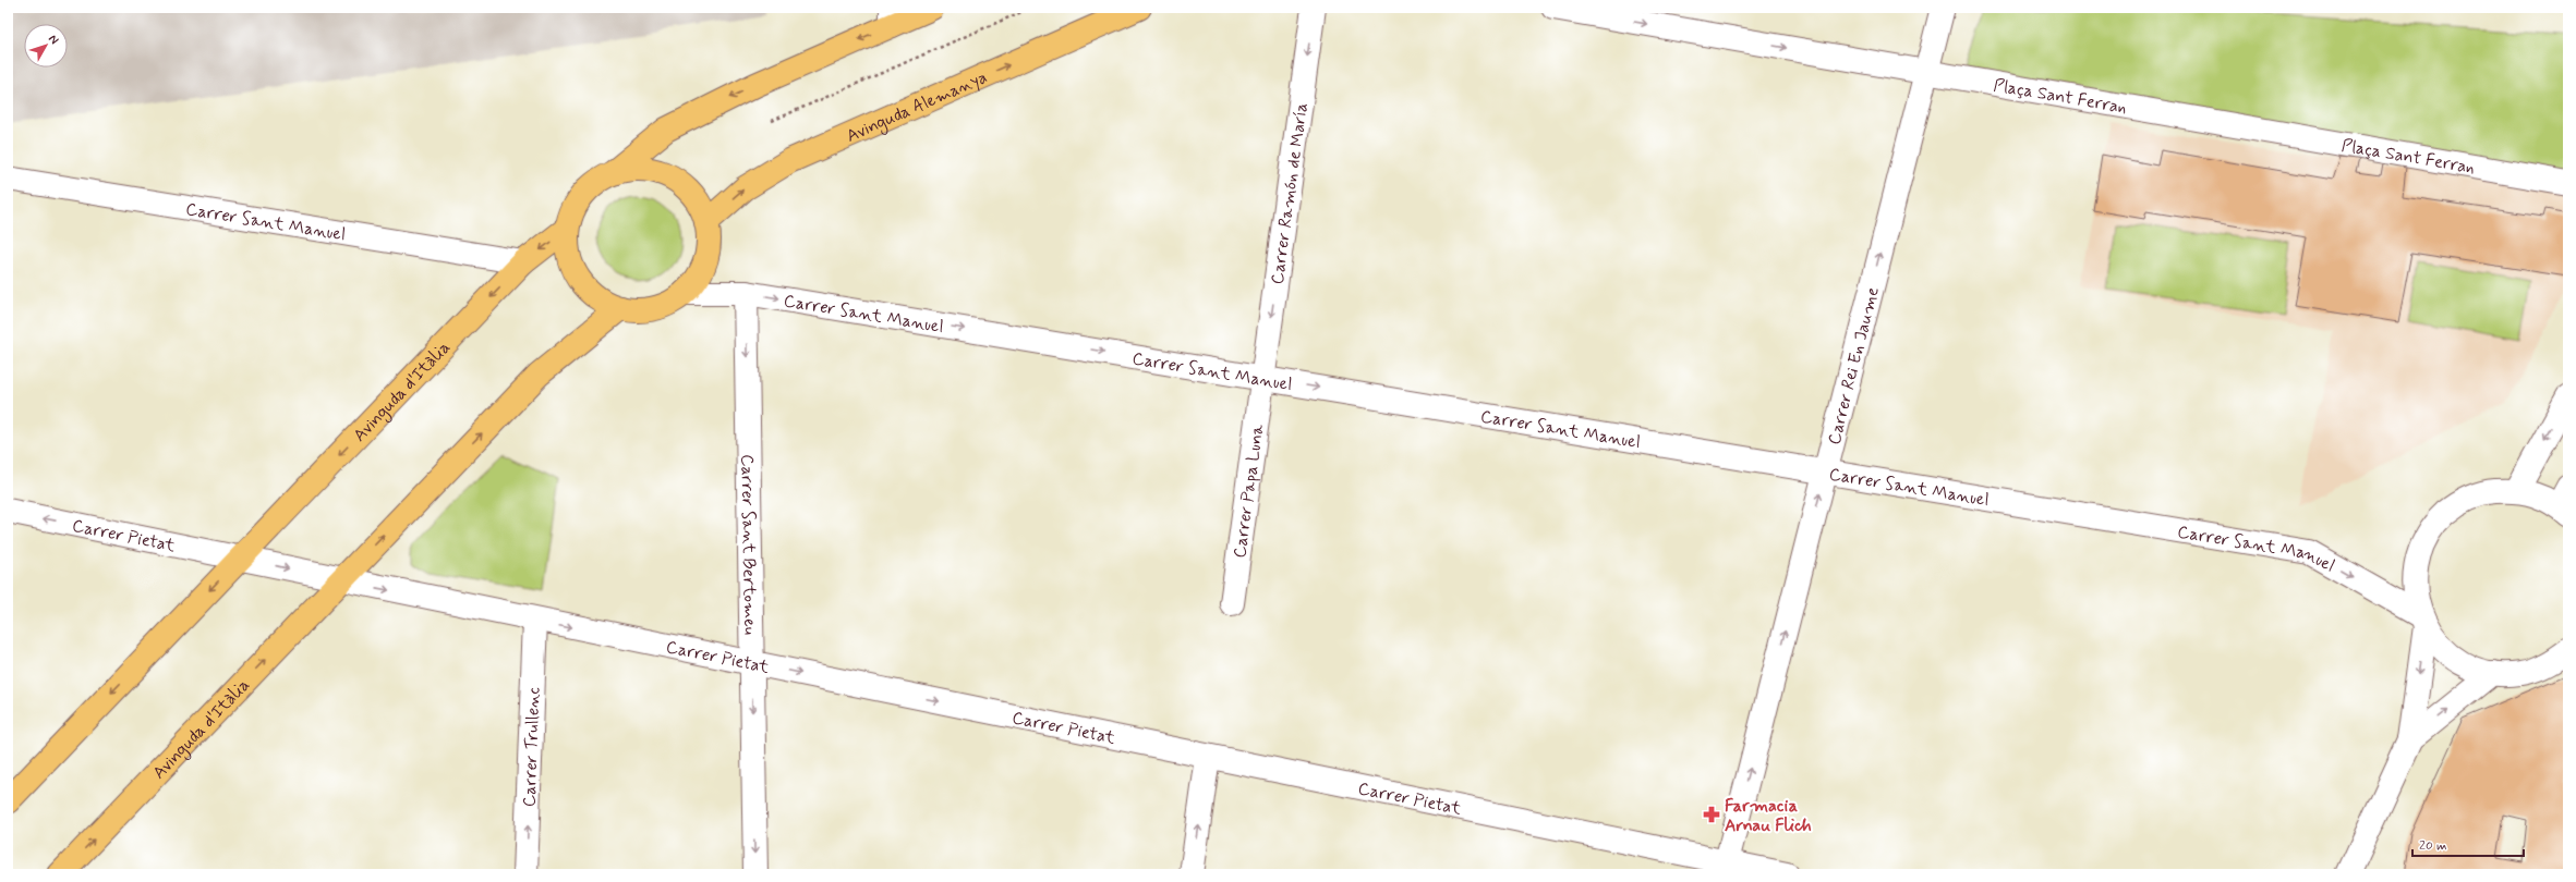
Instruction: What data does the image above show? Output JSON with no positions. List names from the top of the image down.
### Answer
{
  "streets": {
    "main road": ["Avinguda Alemanya", "Avinguda d'Itàlia"],
    "street": [
      "Plaça Sant Ferran",
      "Carrer Ramón de María",
      "Carrer Sant Manuel",
      "Carrer Rei En Jaume",
      "Carrer Papa Luna",
      "Carrer Pietat",
      "Carrer Sant Bertomeu",
      "Carrer Trullenc"
    ]
  },
  "crossings": [
    ["Plaça Sant Ferran", "Carrer Rei En Jaume"],
    ["Avinguda Alemanya", "Carrer Sant Manuel"],
    ["Avinguda Alemanya", "Avinguda d'Itàlia"],
    ["Carrer Ramón de María", "Carrer Sant Manuel"],
    ["Carrer Ramón de María", "Carrer Papa Luna"],
    ["Carrer Sant Manuel", "Carrer Rei En Jaume"],
    ["Carrer Sant Manuel", "Avinguda d'Itàlia"],
    ["Carrer Sant Manuel", "Carrer Papa Luna"],
    ["Carrer Sant Manuel", "Carrer Sant Bertomeu"],
    ["Carrer Rei En Jaume", "Carrer Pietat"],
    ["Avinguda d'Itàlia", "Carrer Pietat"],
    ["Carrer Pietat", "Carrer Sant Bertomeu"],
    ["Carrer Pietat", "Carrer Trullenc"]
  ],
  "one_way": [
    "Plaça Sant Ferran",
    "Carrer Ramón de María",
    "Carrer Sant Manuel",
    "Carrer Rei En Jaume",
    "Carrer Sant Bertomeu",
    "Carrer Trullenc"
  ],
  "places": {
    "pharmacy": ["Farmacia Arnau Flich"]
  },
  "scale_bar": "20 m",
  "north": "top right"
}
